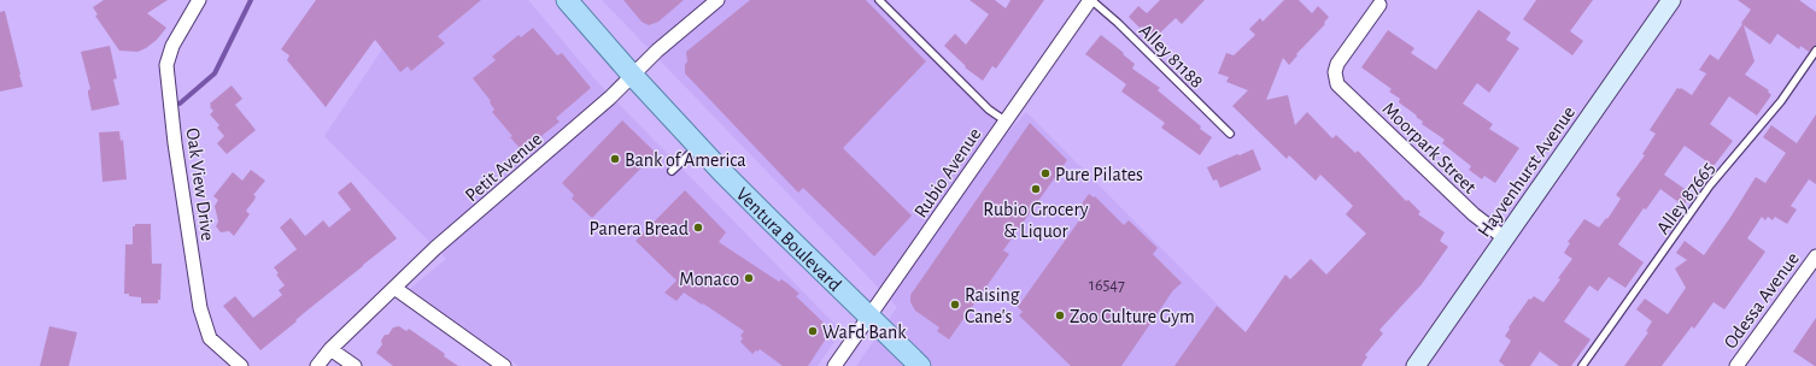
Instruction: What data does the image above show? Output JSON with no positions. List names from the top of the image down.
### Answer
{
  "streets": {
    "main road": ["Hayvenhurst Avenue", "Ventura Boulevard"],
    "street": [
      "Moorpark Street",
      "Petit Avenue",
      "Rubio Avenue",
      "Oak View Drive",
      "Odessa Avenue"
    ],
    "lane": ["Alley 81188", "Alley 87665"]
  },
  "crossings": [
    ["Alley 81188", "Rubio Avenue"],
    ["Moorpark Street", "Hayvenhurst Avenue"],
    ["Petit Avenue", "Ventura Boulevard"],
    ["Rubio Avenue", "Ventura Boulevard"]
  ],
  "places": [
    "Bank of America",
    "Pure Pilates",
    "Rubio Grocery & Liquor",
    "Panera Bread",
    "Monaco",
    "Raising Cane's",
    "Zoo Culture Gym",
    "WaFd Bank"
  ],
  "house_numbers": ["16547"]
}
